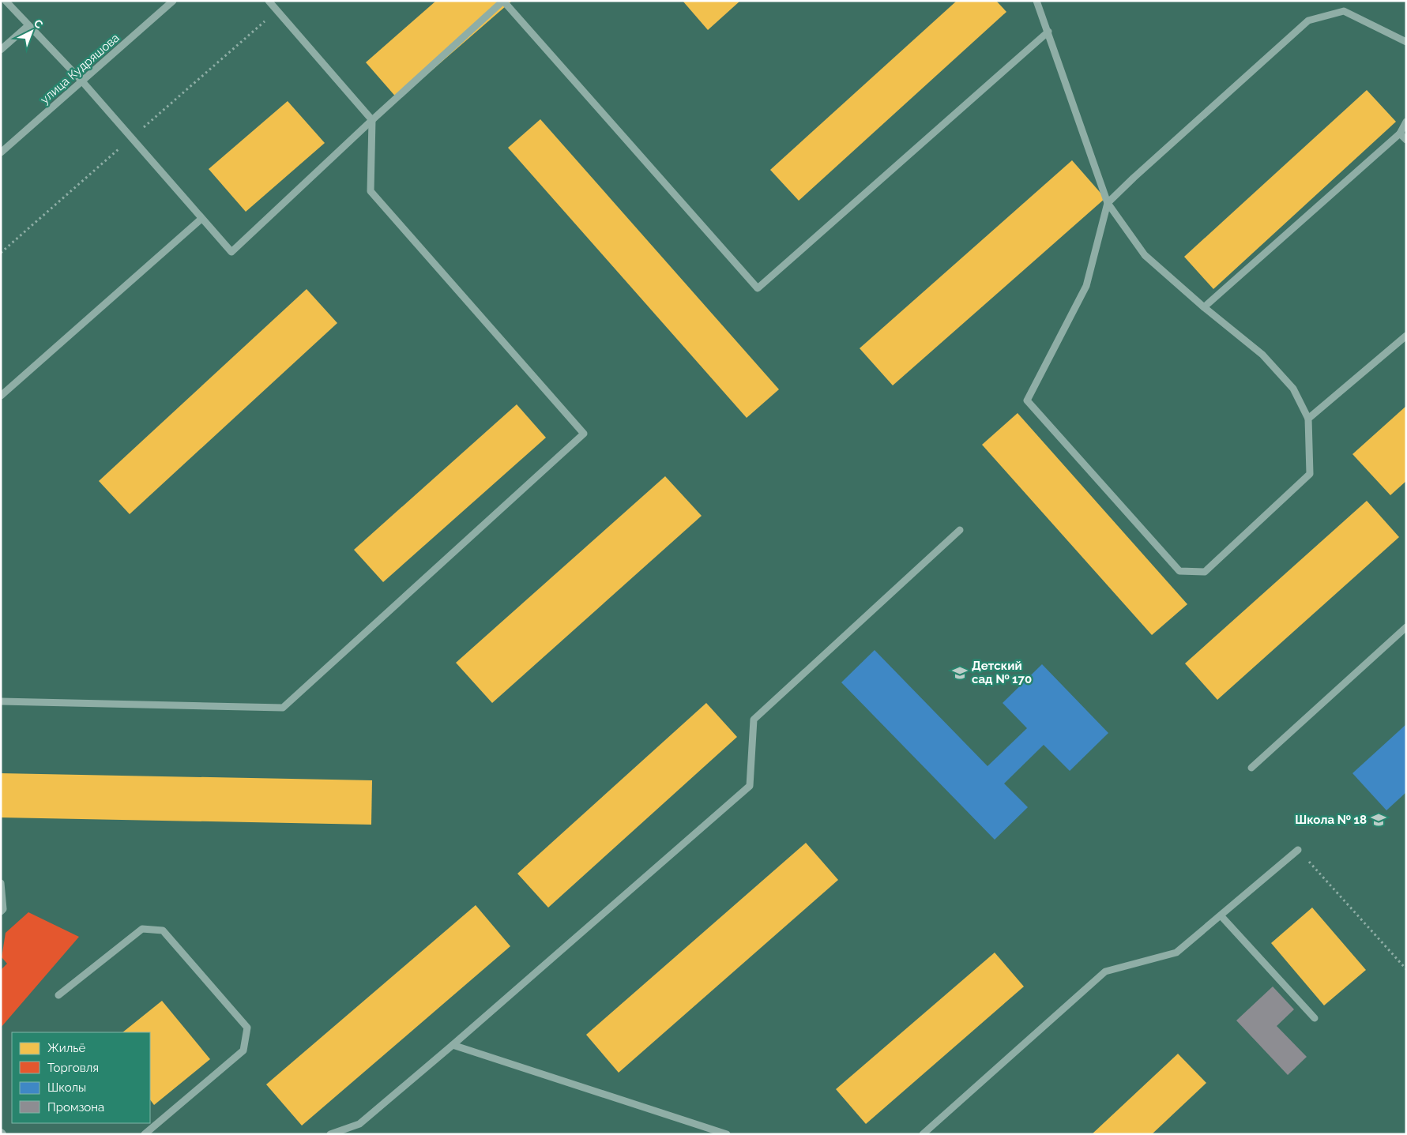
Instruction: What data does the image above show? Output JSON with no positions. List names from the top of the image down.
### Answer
{
  "streets": {
    "street": ["улица Кудряшова"]
  },
  "places": {
    "school or university": ["Детский сад № 170", "Школа № 18"]
  },
  "legend": [
    "Жильё",
    "Торговля",
    "Школы",
    "Промзона"
  ],
  "north": "top right"
}
